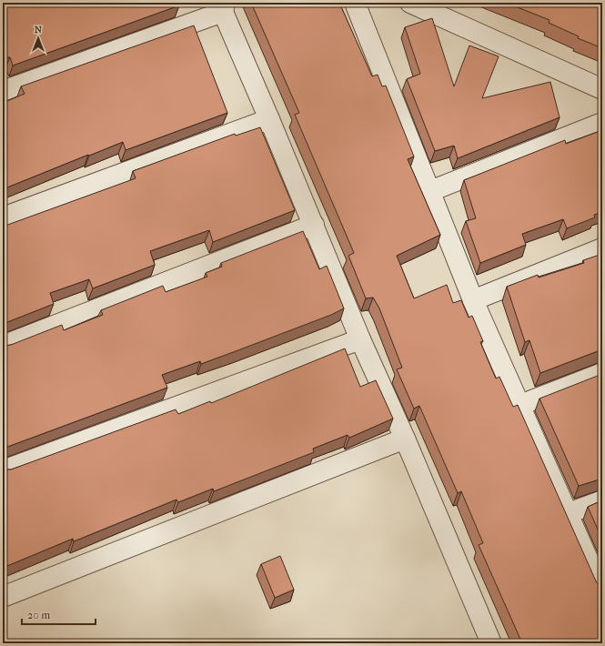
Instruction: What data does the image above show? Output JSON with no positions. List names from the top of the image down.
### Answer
{
  "scale_bar": "20 m",
  "north": "top"
}
